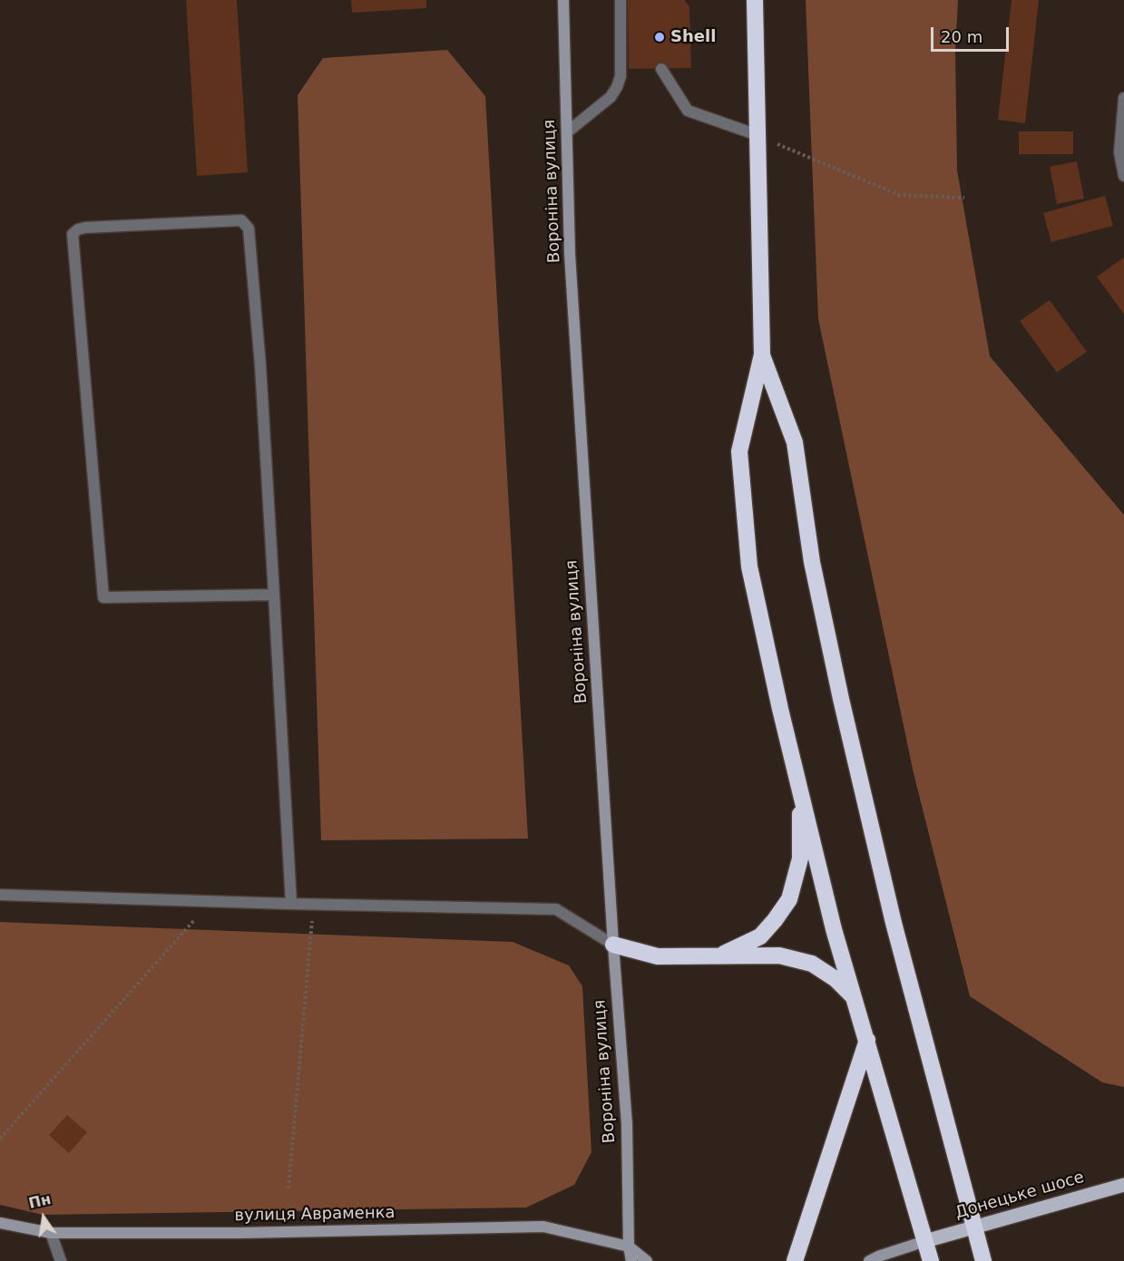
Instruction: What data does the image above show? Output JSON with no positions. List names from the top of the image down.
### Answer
{
  "streets": {
    "main road": ["Донецьке шосе"],
    "street": ["Вороніна вулиця", "вулиця Авраменка"]
  },
  "crossings": [
    ["Вороніна вулиця", "вулиця Авраменка"]
  ],
  "places": ["Shell"],
  "scale_bar": "20 m",
  "north": "top"
}
